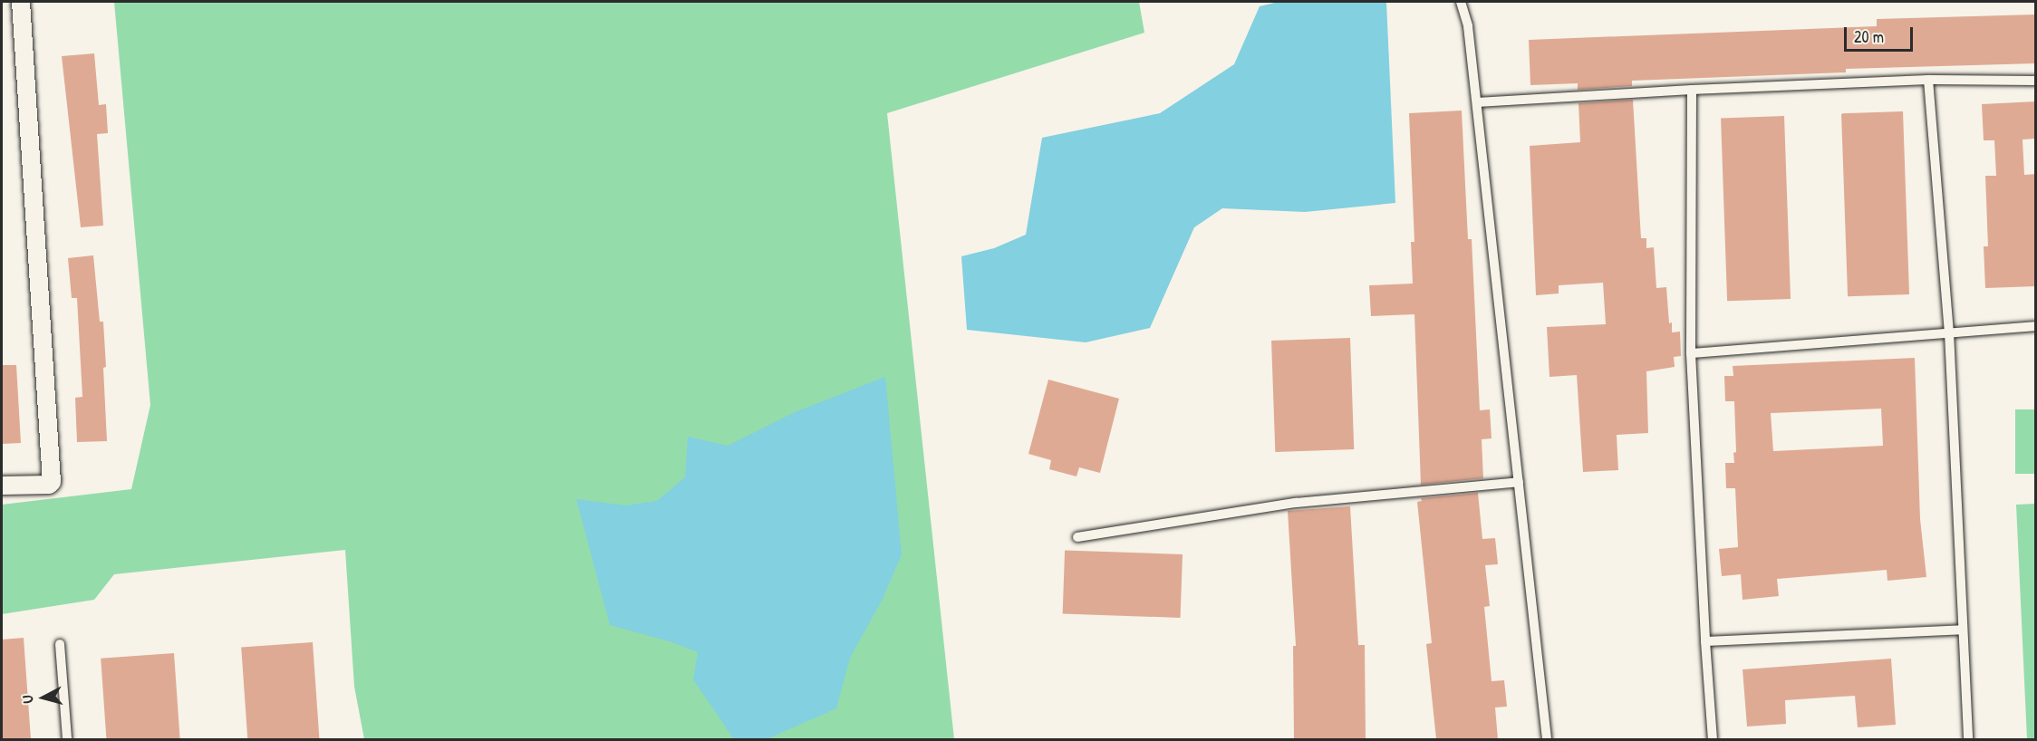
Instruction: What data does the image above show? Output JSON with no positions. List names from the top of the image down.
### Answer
{
  "scale_bar": "20 m",
  "north": "left"
}
